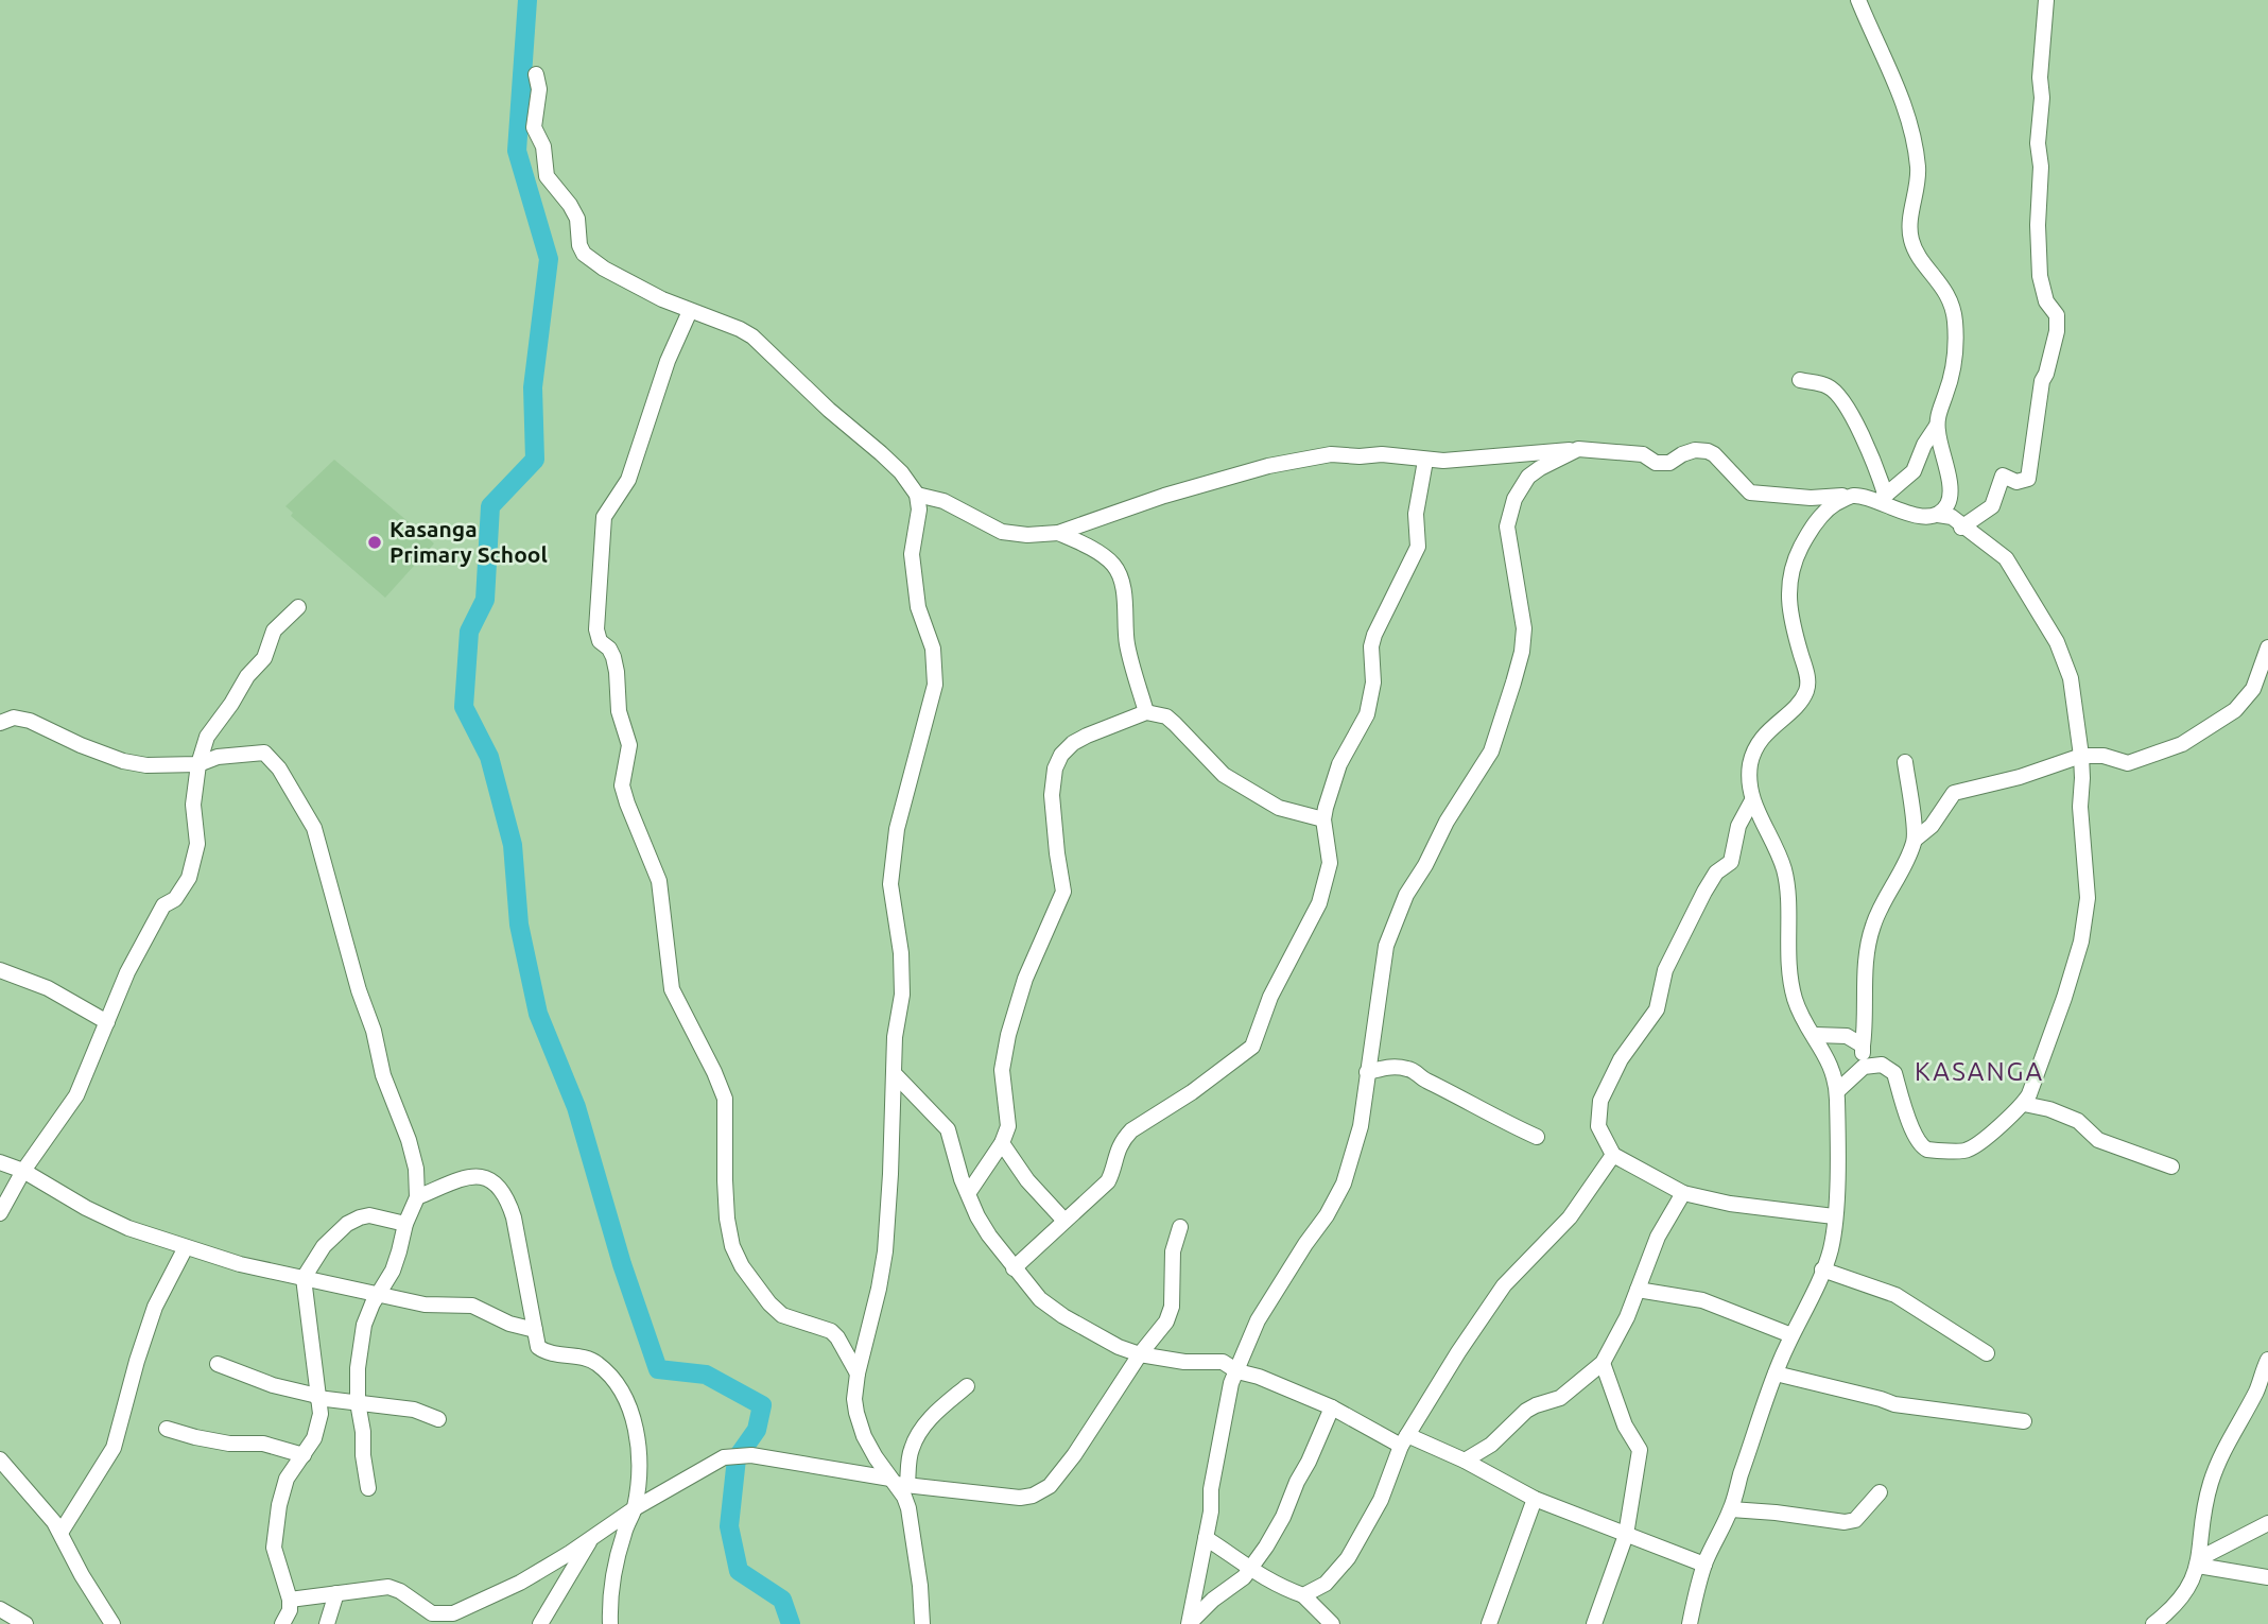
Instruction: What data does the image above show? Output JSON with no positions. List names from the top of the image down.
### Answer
{
  "districts": ["KASANGA"],
  "places": ["Kasanga Primary School"]
}
